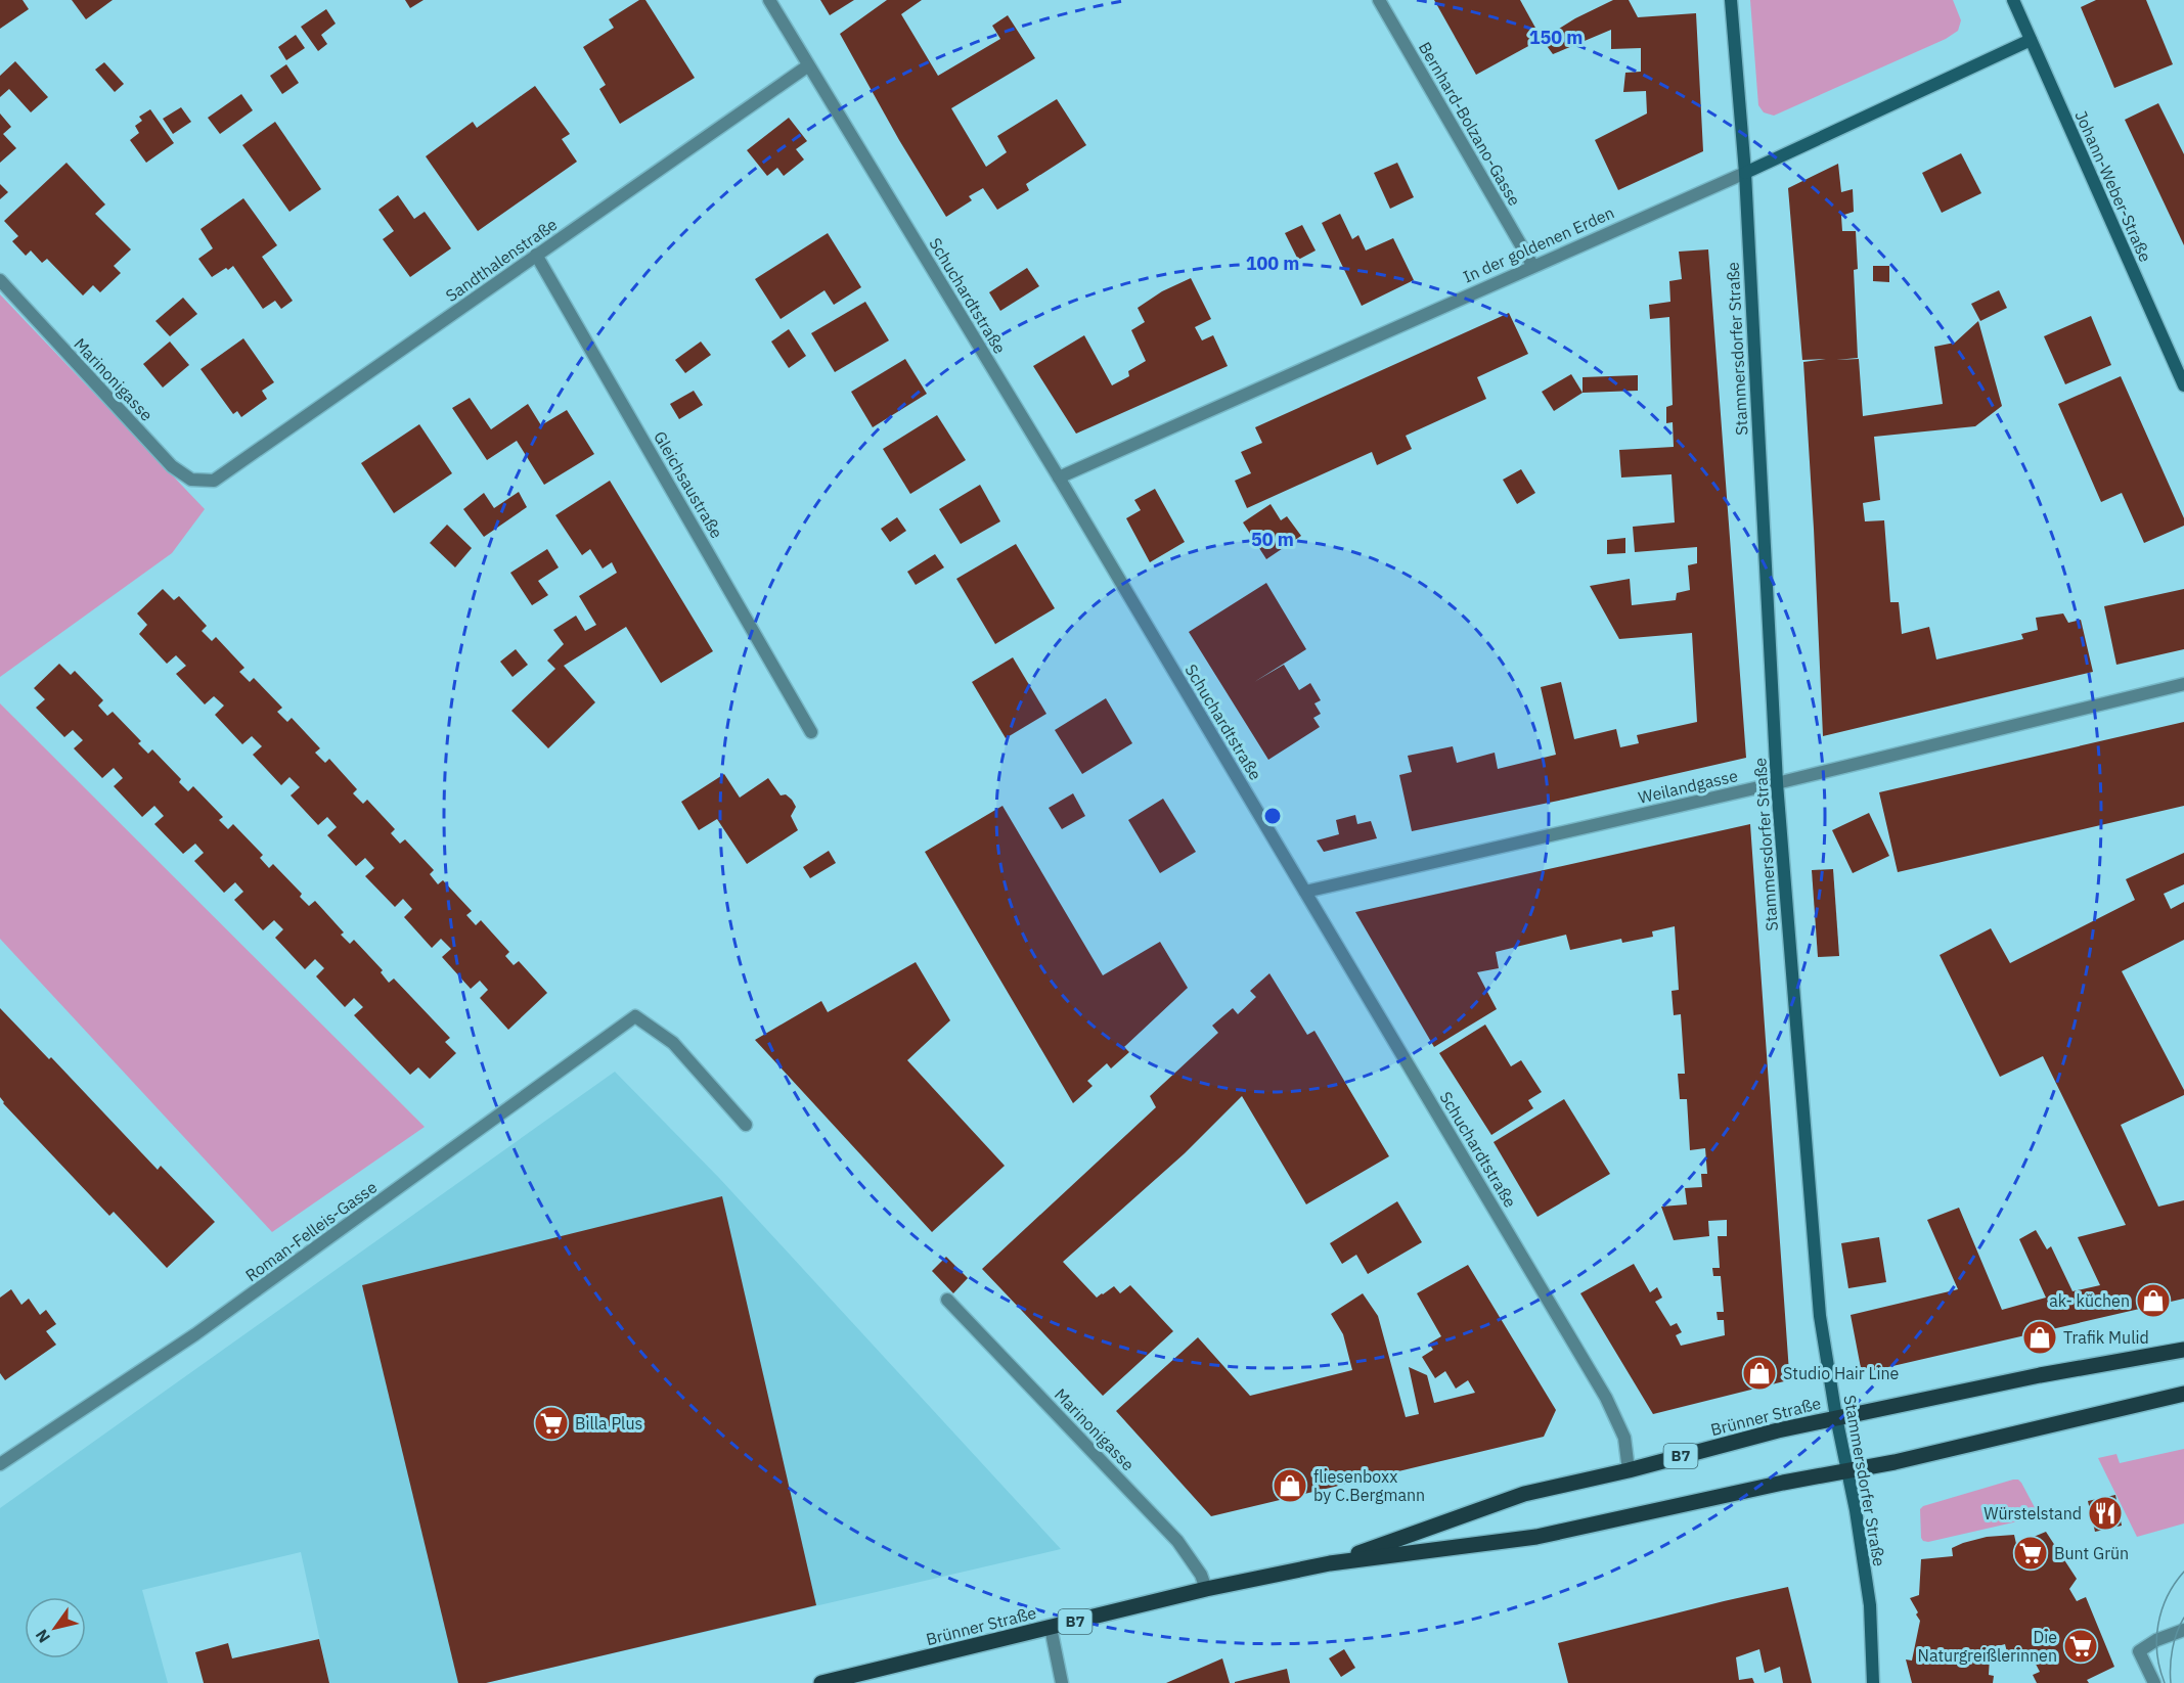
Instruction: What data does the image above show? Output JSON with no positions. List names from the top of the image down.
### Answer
{
  "streets": {
    "main road": [
      "Johann-Weber-Straße",
      "In der goldenen Erden",
      "Stammersdorfer Straße",
      "Brünner Straße",
      "B7"
    ],
    "street": [
      "Bernhard-Bolzano-Gasse",
      "Sandthalenstraße",
      "Schuchardtstraße",
      "Marinonigasse",
      "Gleichsaustraße",
      "Weilandgasse",
      "Roman-Felleis-Gasse"
    ]
  },
  "crossings": [
    ["Bernhard-Bolzano-Gasse", "In der goldenen Erden"],
    ["Johann-Weber-Straße", "In der goldenen Erden"],
    ["In der goldenen Erden", "Schuchardtstraße"],
    ["In der goldenen Erden", "Stammersdorfer Straße"],
    ["Sandthalenstraße", "Schuchardtstraße"],
    ["Sandthalenstraße", "Marinonigasse"],
    ["Sandthalenstraße", "Gleichsaustraße"],
    ["Schuchardtstraße", "Weilandgasse"],
    ["Schuchardtstraße", "Brünner Straße"],
    ["Stammersdorfer Straße", "Weilandgasse"],
    ["Stammersdorfer Straße", "Brünner Straße"],
    ["Marinonigasse", "Brünner Straße"]
  ],
  "places": {
    "shop": [
      "ak- küchen",
      "Trafik Mulid",
      "Studio Hair Line",
      "fliesenboxx by C.Bergmann"
    ],
    "supermarket": ["Billa Plus", "Bunt Grün", "Die Naturgreißlerinnen"],
    "restaurant": ["Würstelstand"]
  },
  "north": "bottom left",
  "rings": ["150 m", "100 m", "50 m"]
}
